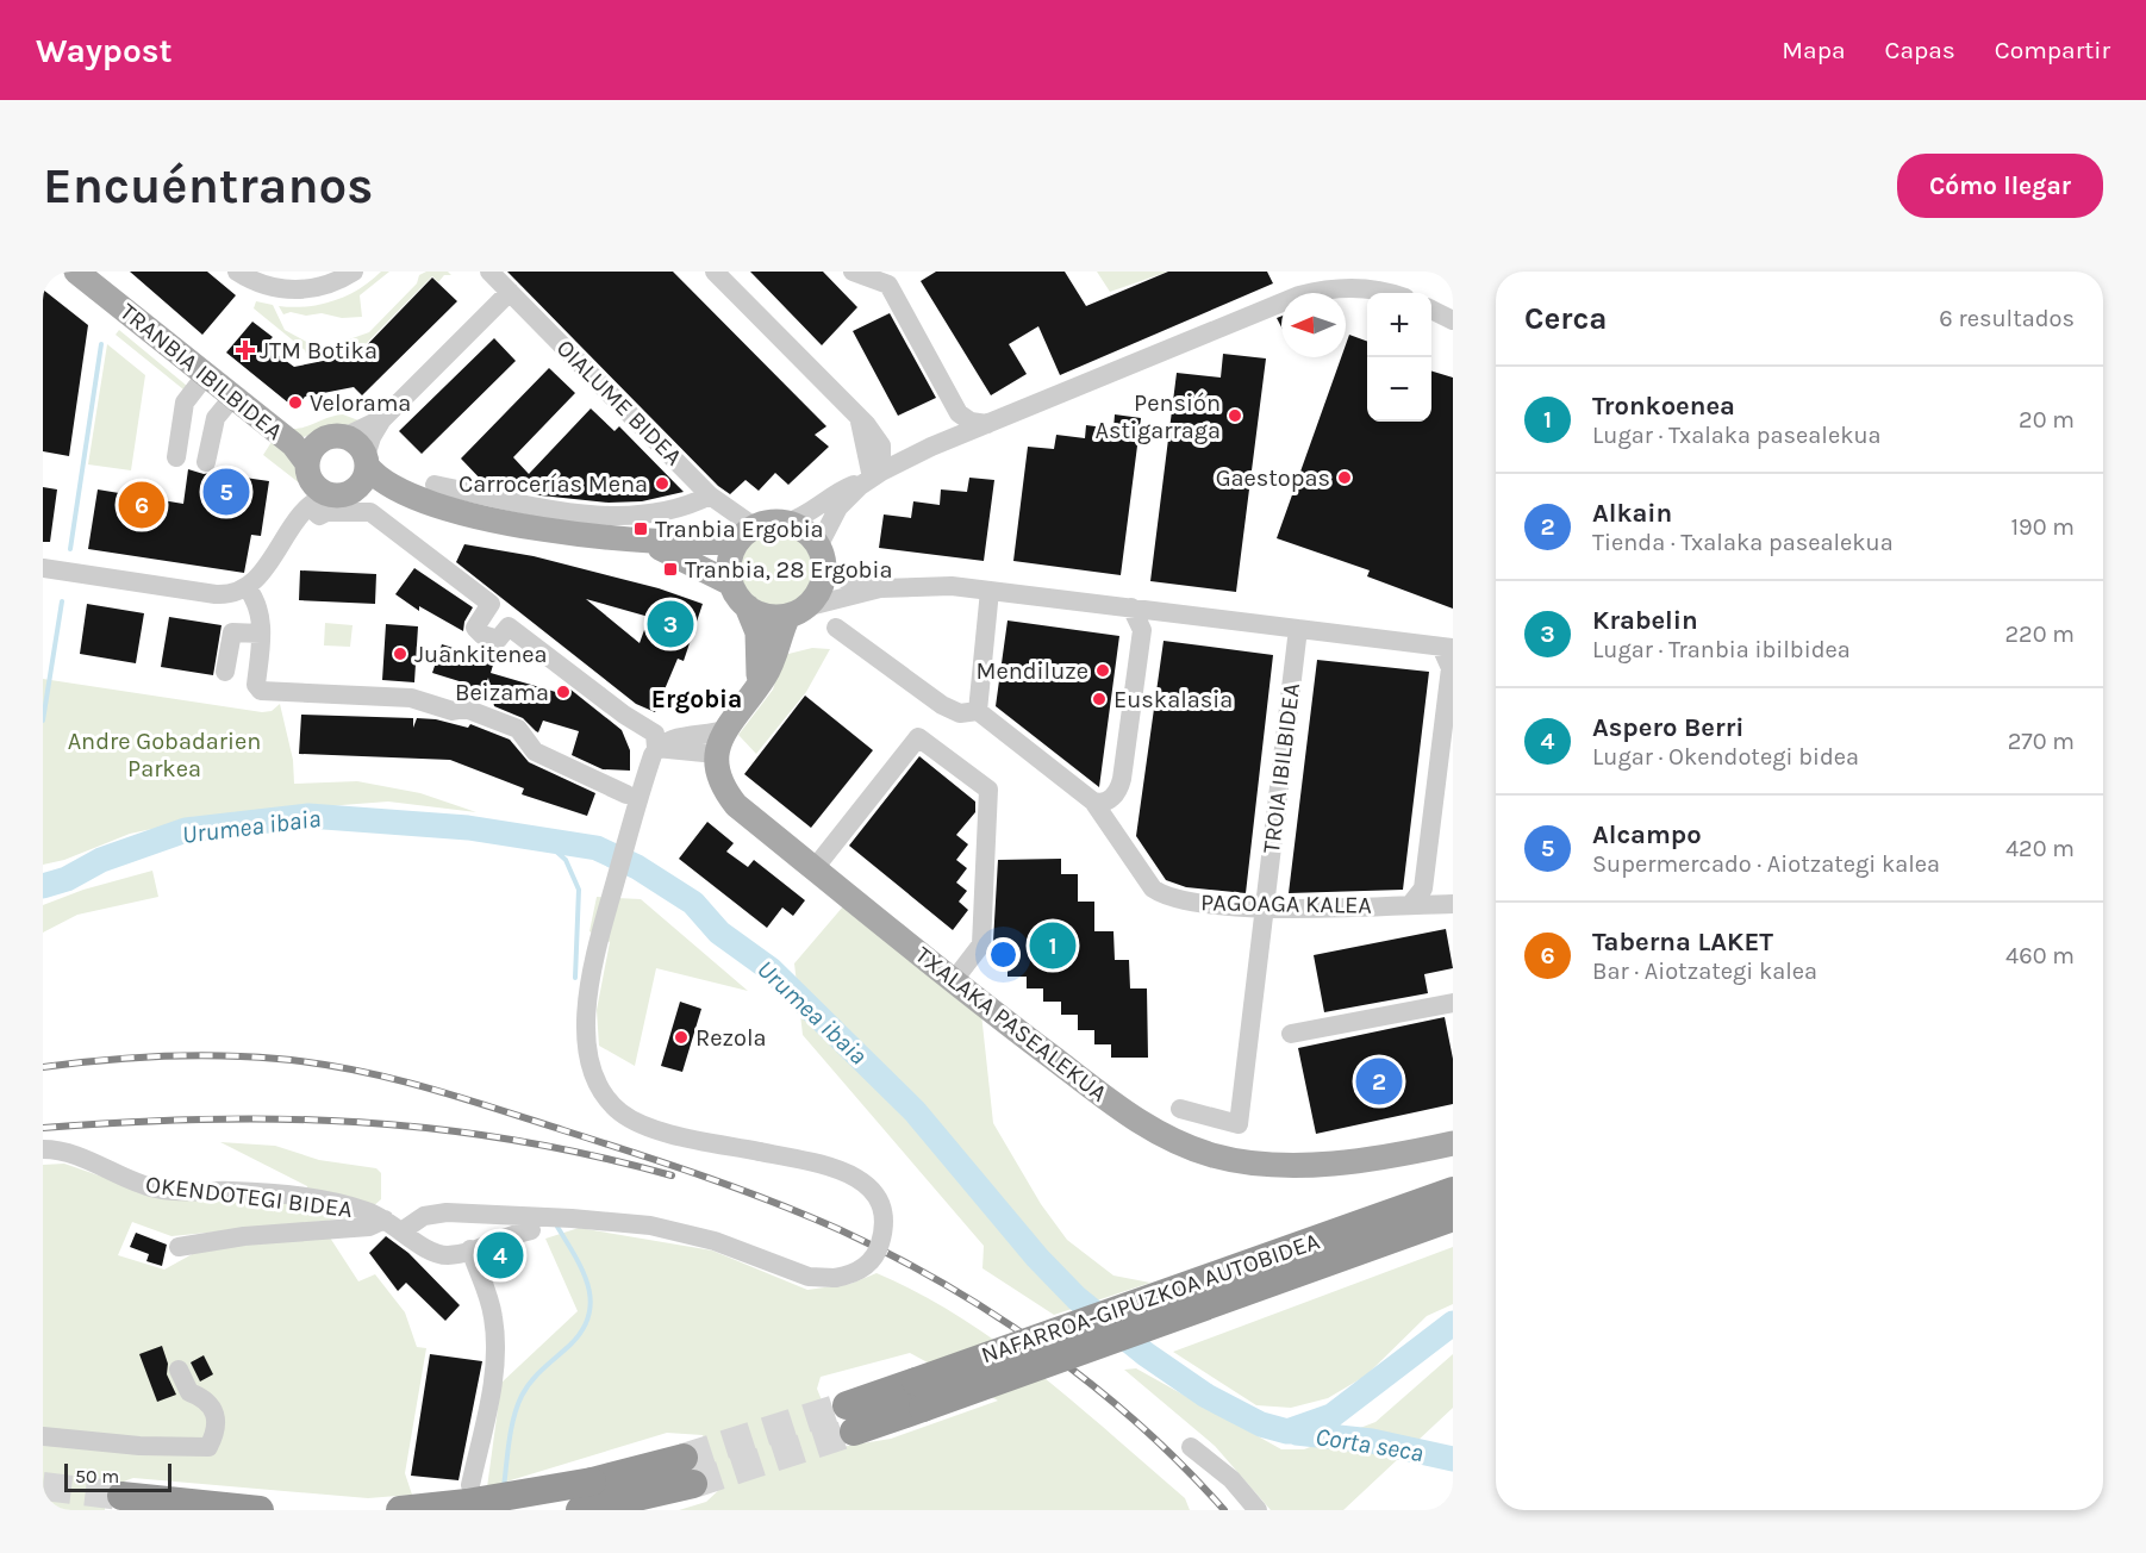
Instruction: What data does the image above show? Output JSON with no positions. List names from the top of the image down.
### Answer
{
  "streets": {
    "highway": ["NAFARROA-GIPUZKOA AUTOBIDEA"],
    "main road": ["TRANBIA IBILBIDEA", "TXALAKA PASEALEKUA"],
    "street": [
      "OIALUME BIDEA",
      "TROIA IBILBIDEA",
      "PAGOAGA KALEA",
      "OKENDOTEGI BIDEA"
    ]
  },
  "crossings": [
    ["TROIA IBILBIDEA", "PAGOAGA KALEA"]
  ],
  "districts": ["Ergobia"],
  "water": ["Urumea ibaia", "Corta seca"],
  "parks": ["Andre Gobadarien Parkea"],
  "places": {
    "health": ["JTM Botika"],
    "other": [
      "Velorama",
      "Pensión Astigarraga",
      "Gaestopas",
      "Carrocerías Mena",
      "Juankitenea",
      "Mendiluze",
      "Beizama",
      "Euskalasia",
      "Rezola"
    ],
    "transit": ["Tranbia Ergobia", "Tranbia, 28 Ergobia"]
  },
  "scale_bar": "50 m",
  "north": "left",
  "page": {
    "header": "Waypost",
    "nav": ["Mapa", "Capas", "Compartir"],
    "buttons": "Cómo llegar",
    "title": "Encuéntranos",
    "heading": ["Cerca", "6 resultados"],
    "map_buttons": ["+", "−"],
    "list": [
      {
        "mark": "1",
        "name": "Tronkoenea",
        "note": "Lugar · Txalaka pasealekua",
        "value": "20 m"
      },
      {
        "mark": "2",
        "name": "Alkain",
        "note": "Tienda · Txalaka pasealekua",
        "value": "190 m"
      },
      {
        "mark": "3",
        "name": "Krabelin",
        "note": "Lugar · Tranbia ibilbidea",
        "value": "220 m"
      },
      {
        "mark": "4",
        "name": "Aspero Berri",
        "note": "Lugar · Okendotegi bidea",
        "value": "270 m"
      },
      {
        "mark": "5",
        "name": "Alcampo",
        "note": "Supermercado · Aiotzategi kalea",
        "value": "420 m"
      },
      {
        "mark": "6",
        "name": "Taberna LAKET",
        "note": "Bar · Aiotzategi kalea",
        "value": "460 m"
      }
    ],
    "pins": [
      "5",
      "6",
      "3",
      "1",
      "2",
      "4"
    ],
    "scale": "50 m"
  }
}
